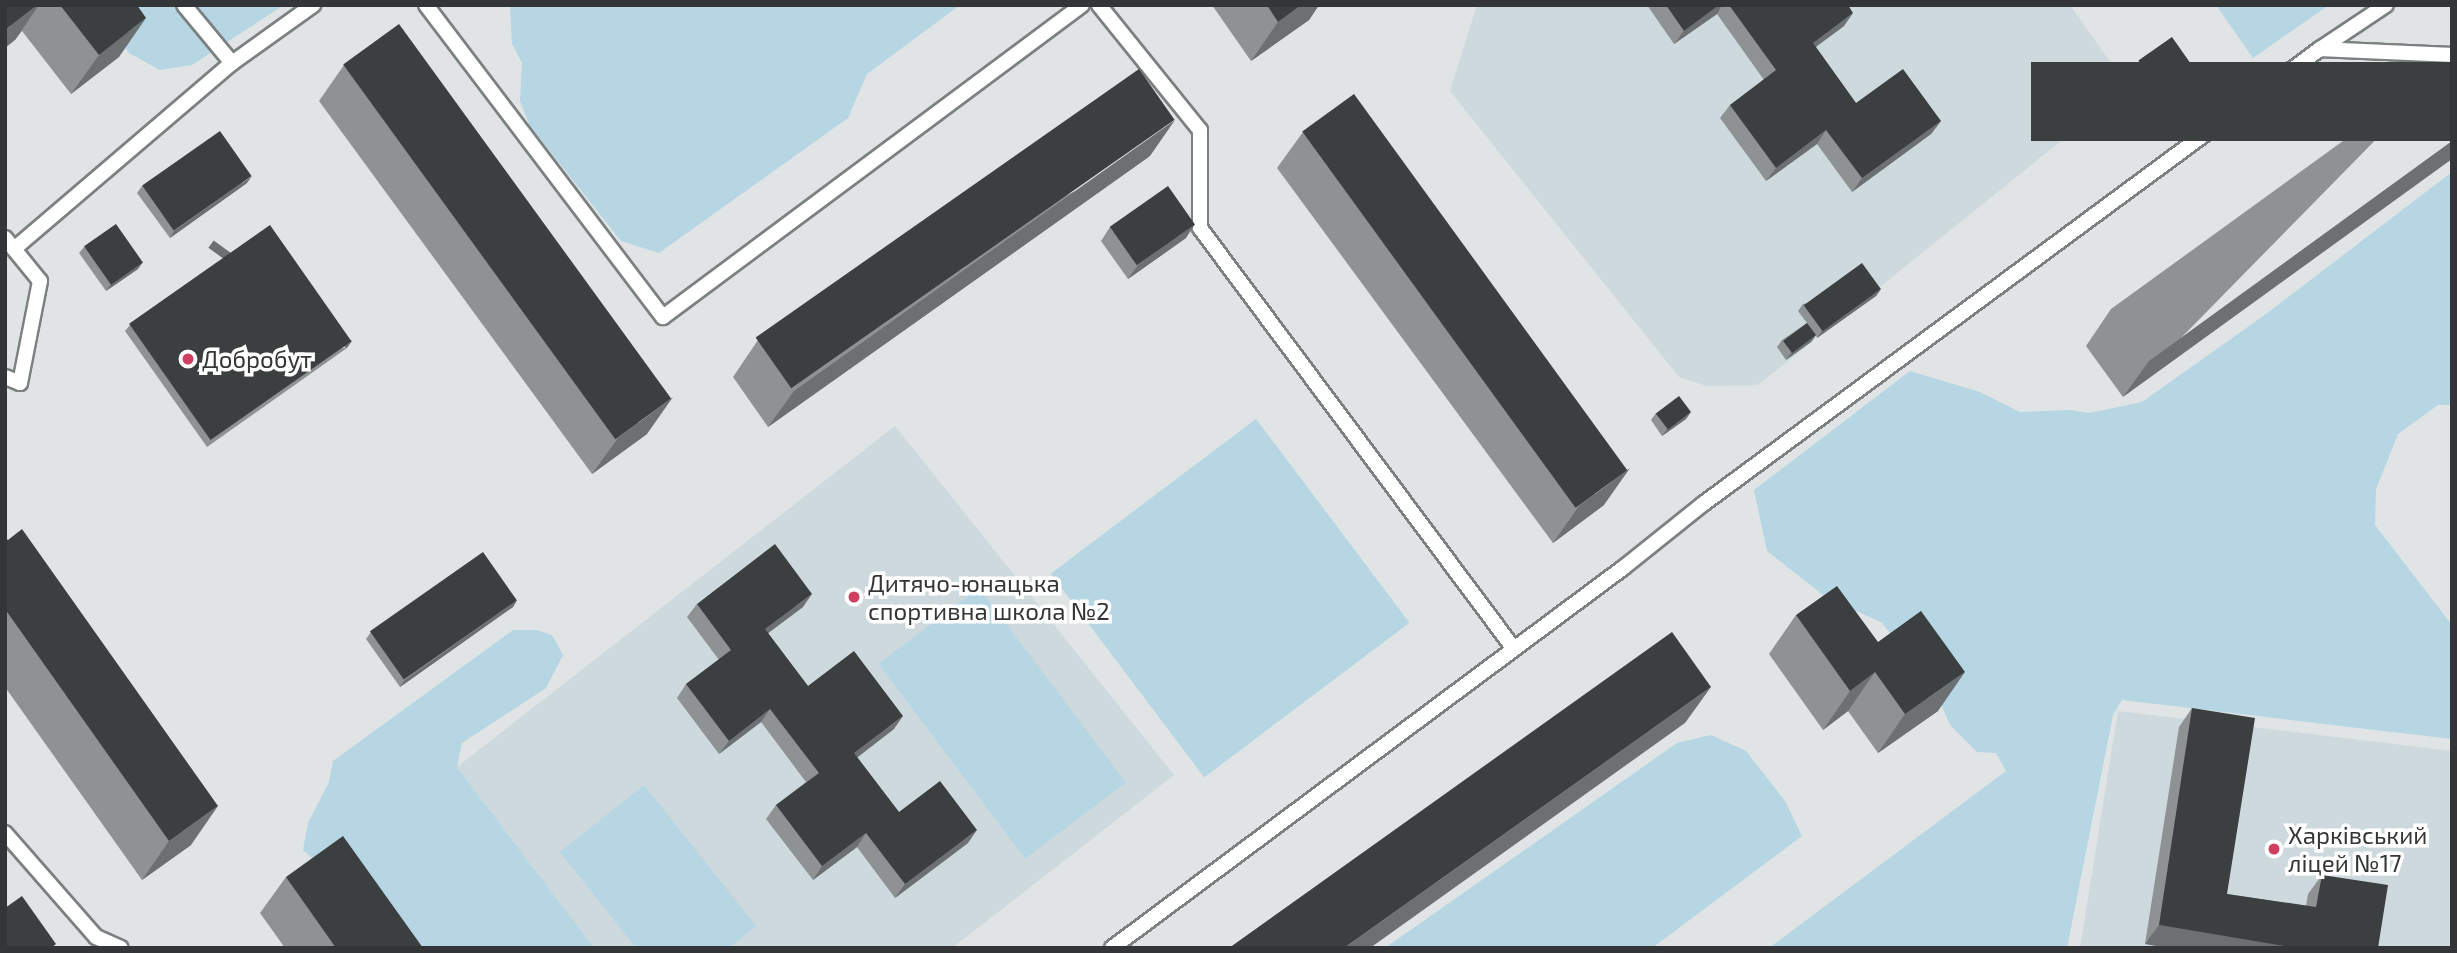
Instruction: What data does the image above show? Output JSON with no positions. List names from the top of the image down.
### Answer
{
  "places": ["Добробут", "Дитячо-юнацька спортивна школа №2", "Харківський ліцей №17"]
}
